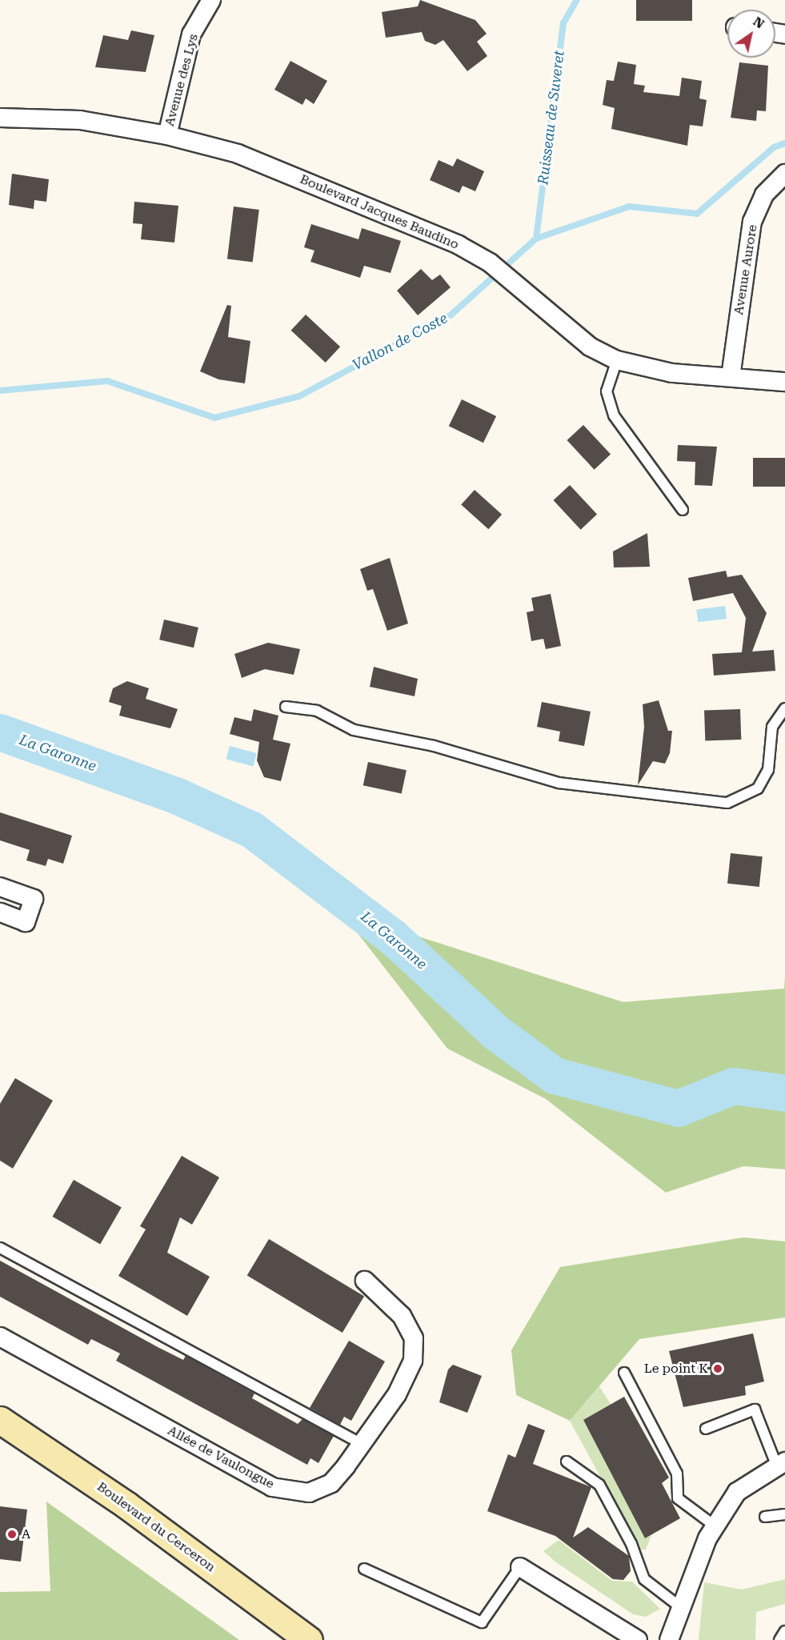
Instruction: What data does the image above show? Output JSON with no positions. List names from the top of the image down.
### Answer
{
  "streets": {
    "main road": ["Boulevard du Cerceron"],
    "street": [
      "Avenue des Lys",
      "Boulevard Jacques Baudino",
      "Avenue Aurore",
      "Allée de Vaulongue"
    ]
  },
  "crossings": [
    ["Avenue des Lys", "Boulevard Jacques Baudino"],
    ["Boulevard Jacques Baudino", "Avenue Aurore"]
  ],
  "water": ["Ruisseau de Suveret", "Vallon de Coste", "La Garonne"],
  "places": ["Le point K", "A"],
  "north": "top right"
}
